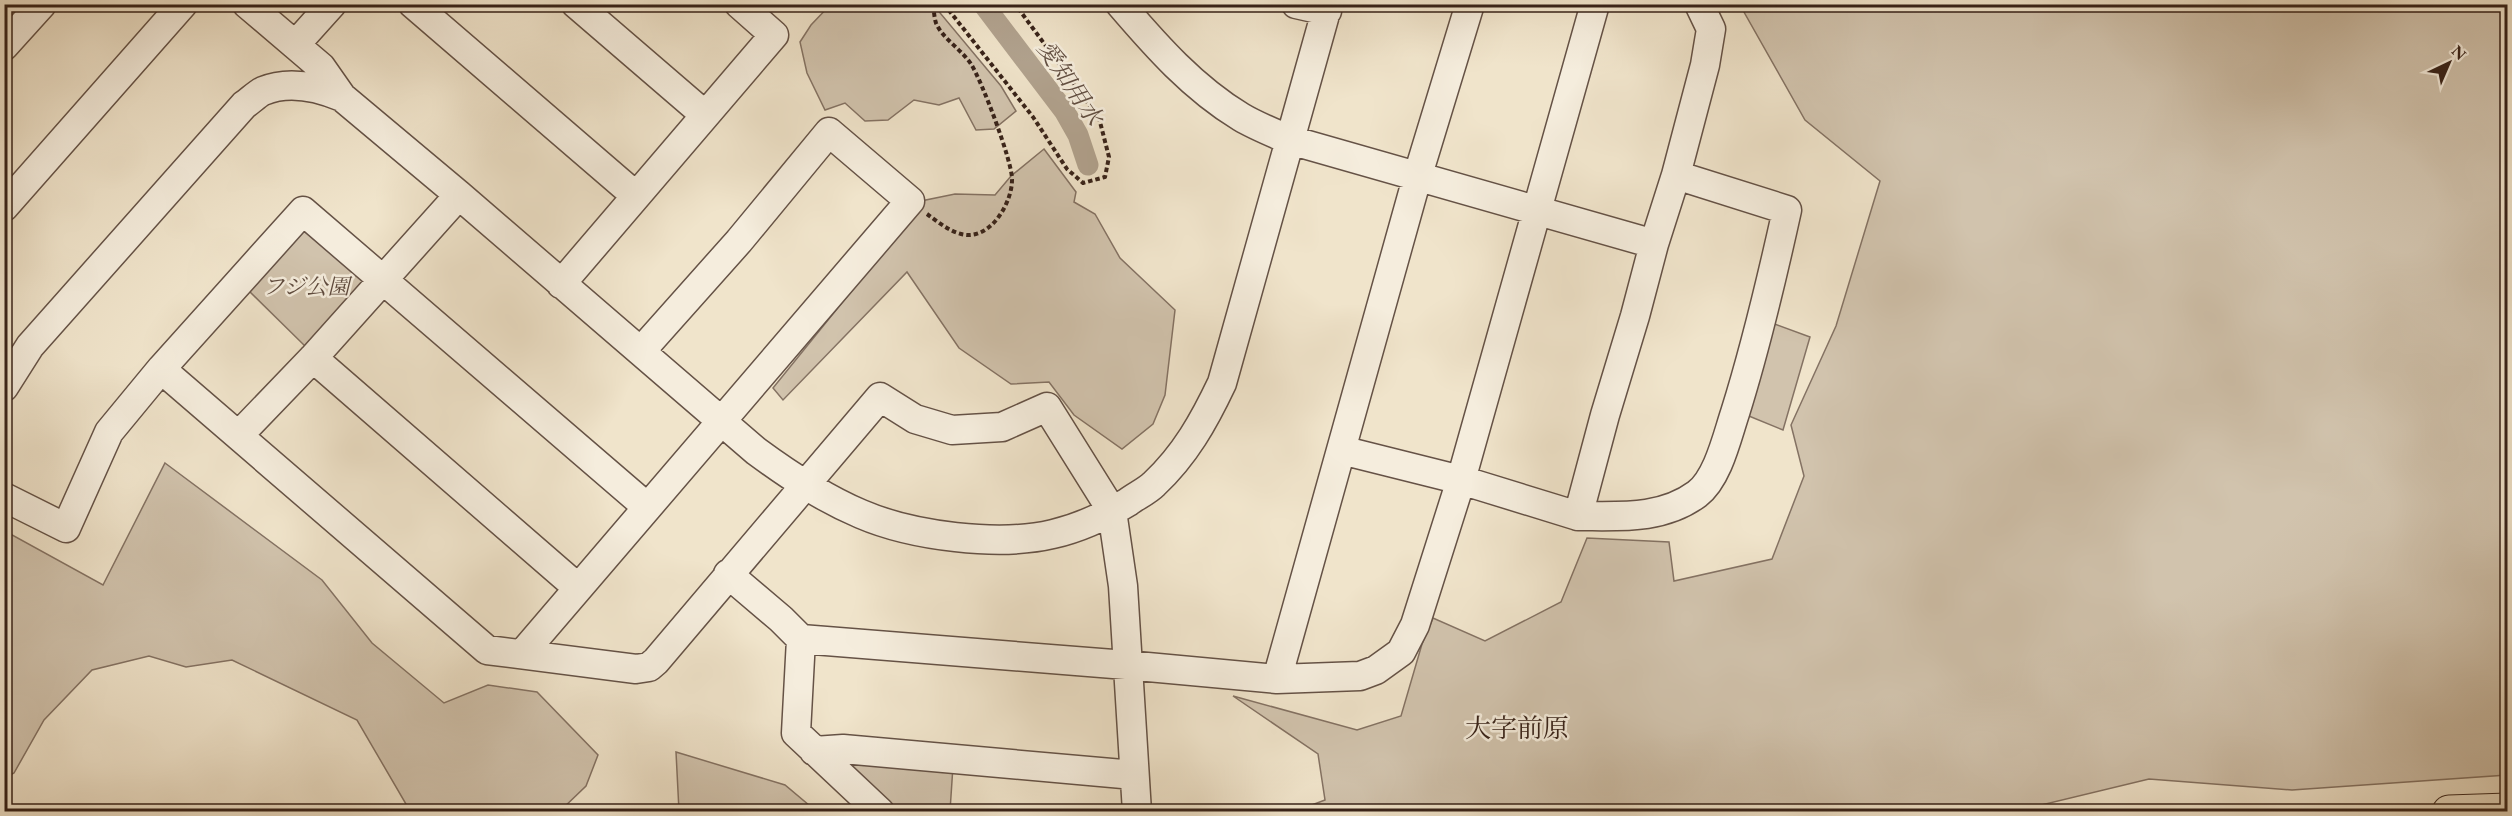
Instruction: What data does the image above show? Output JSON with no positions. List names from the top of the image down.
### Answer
{
  "districts": ["大字前原"],
  "water": ["愛知用水"],
  "parks": ["フジ公園"],
  "north": "top right"
}
